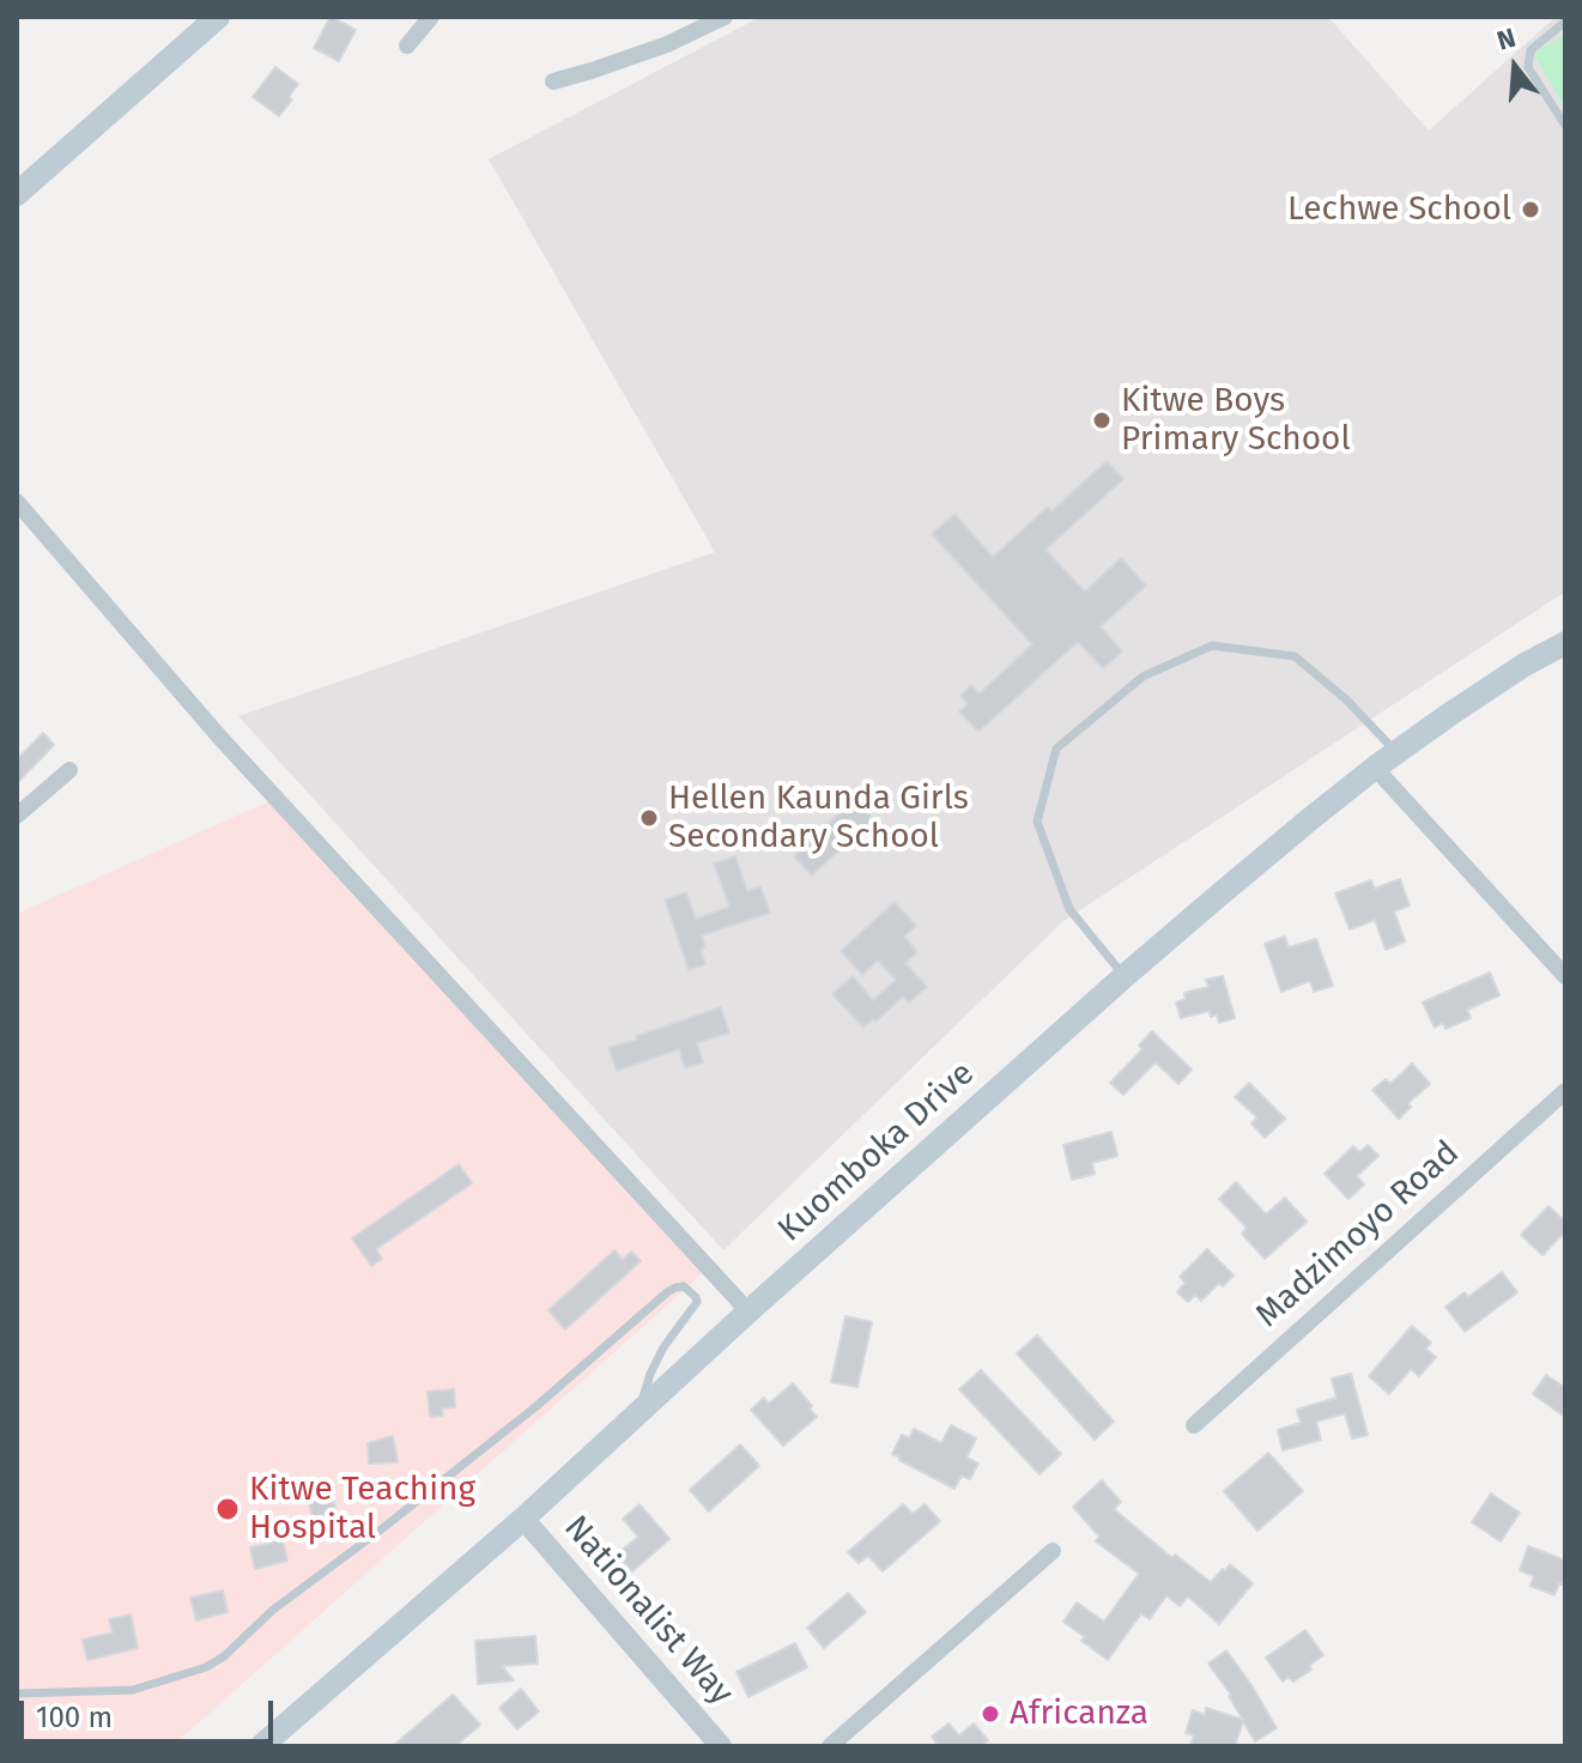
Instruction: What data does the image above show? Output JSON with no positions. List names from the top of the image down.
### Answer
{
  "streets": {
    "main road": ["Kuomboka Drive"],
    "street": ["Madzimoyo Road", "Nationalist Way"]
  },
  "crossings": [
    ["Kuomboka Drive", "Nationalist Way"]
  ],
  "places": [
    "Lechwe School",
    "Kitwe Boys Primary School",
    "Hellen Kaunda Girls Secondary School",
    "Kitwe Teaching Hospital",
    "Africanza"
  ],
  "scale_bar": "100 m",
  "north": "top"
}
